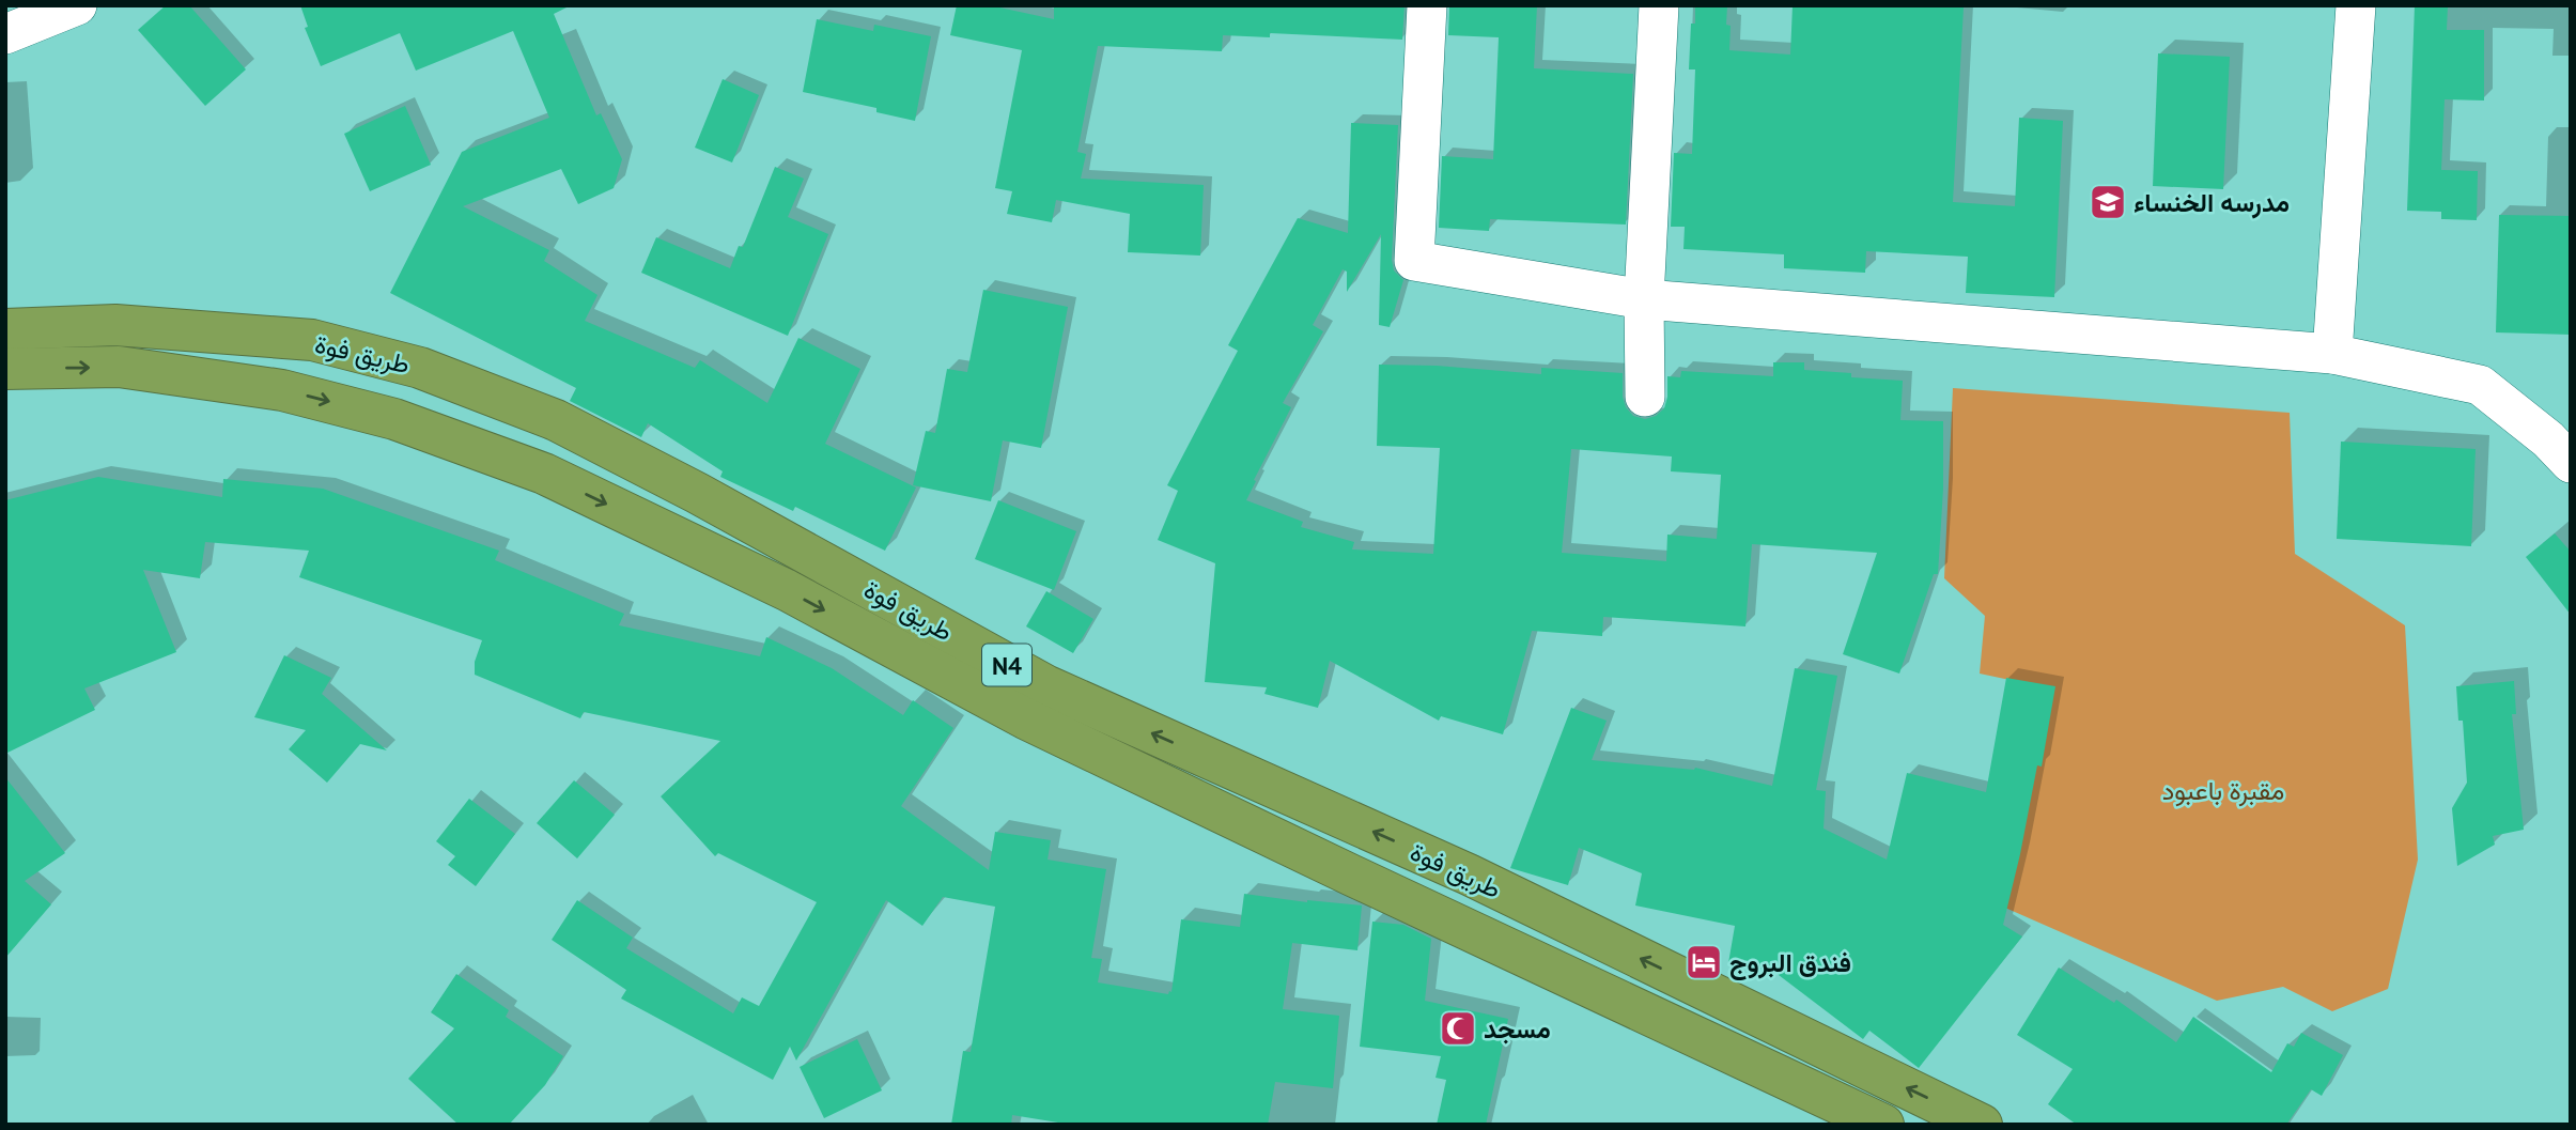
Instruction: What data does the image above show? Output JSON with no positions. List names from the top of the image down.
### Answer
{
  "streets": {
    "highway": ["طريق فوة", "N4"]
  },
  "parks": ["مقبرة باعبود"],
  "places": {
    "school or university": ["مدرسه الخنساء"],
    "hotel": ["فندق البروج"],
    "mosque": ["مسجد"]
  }
}
